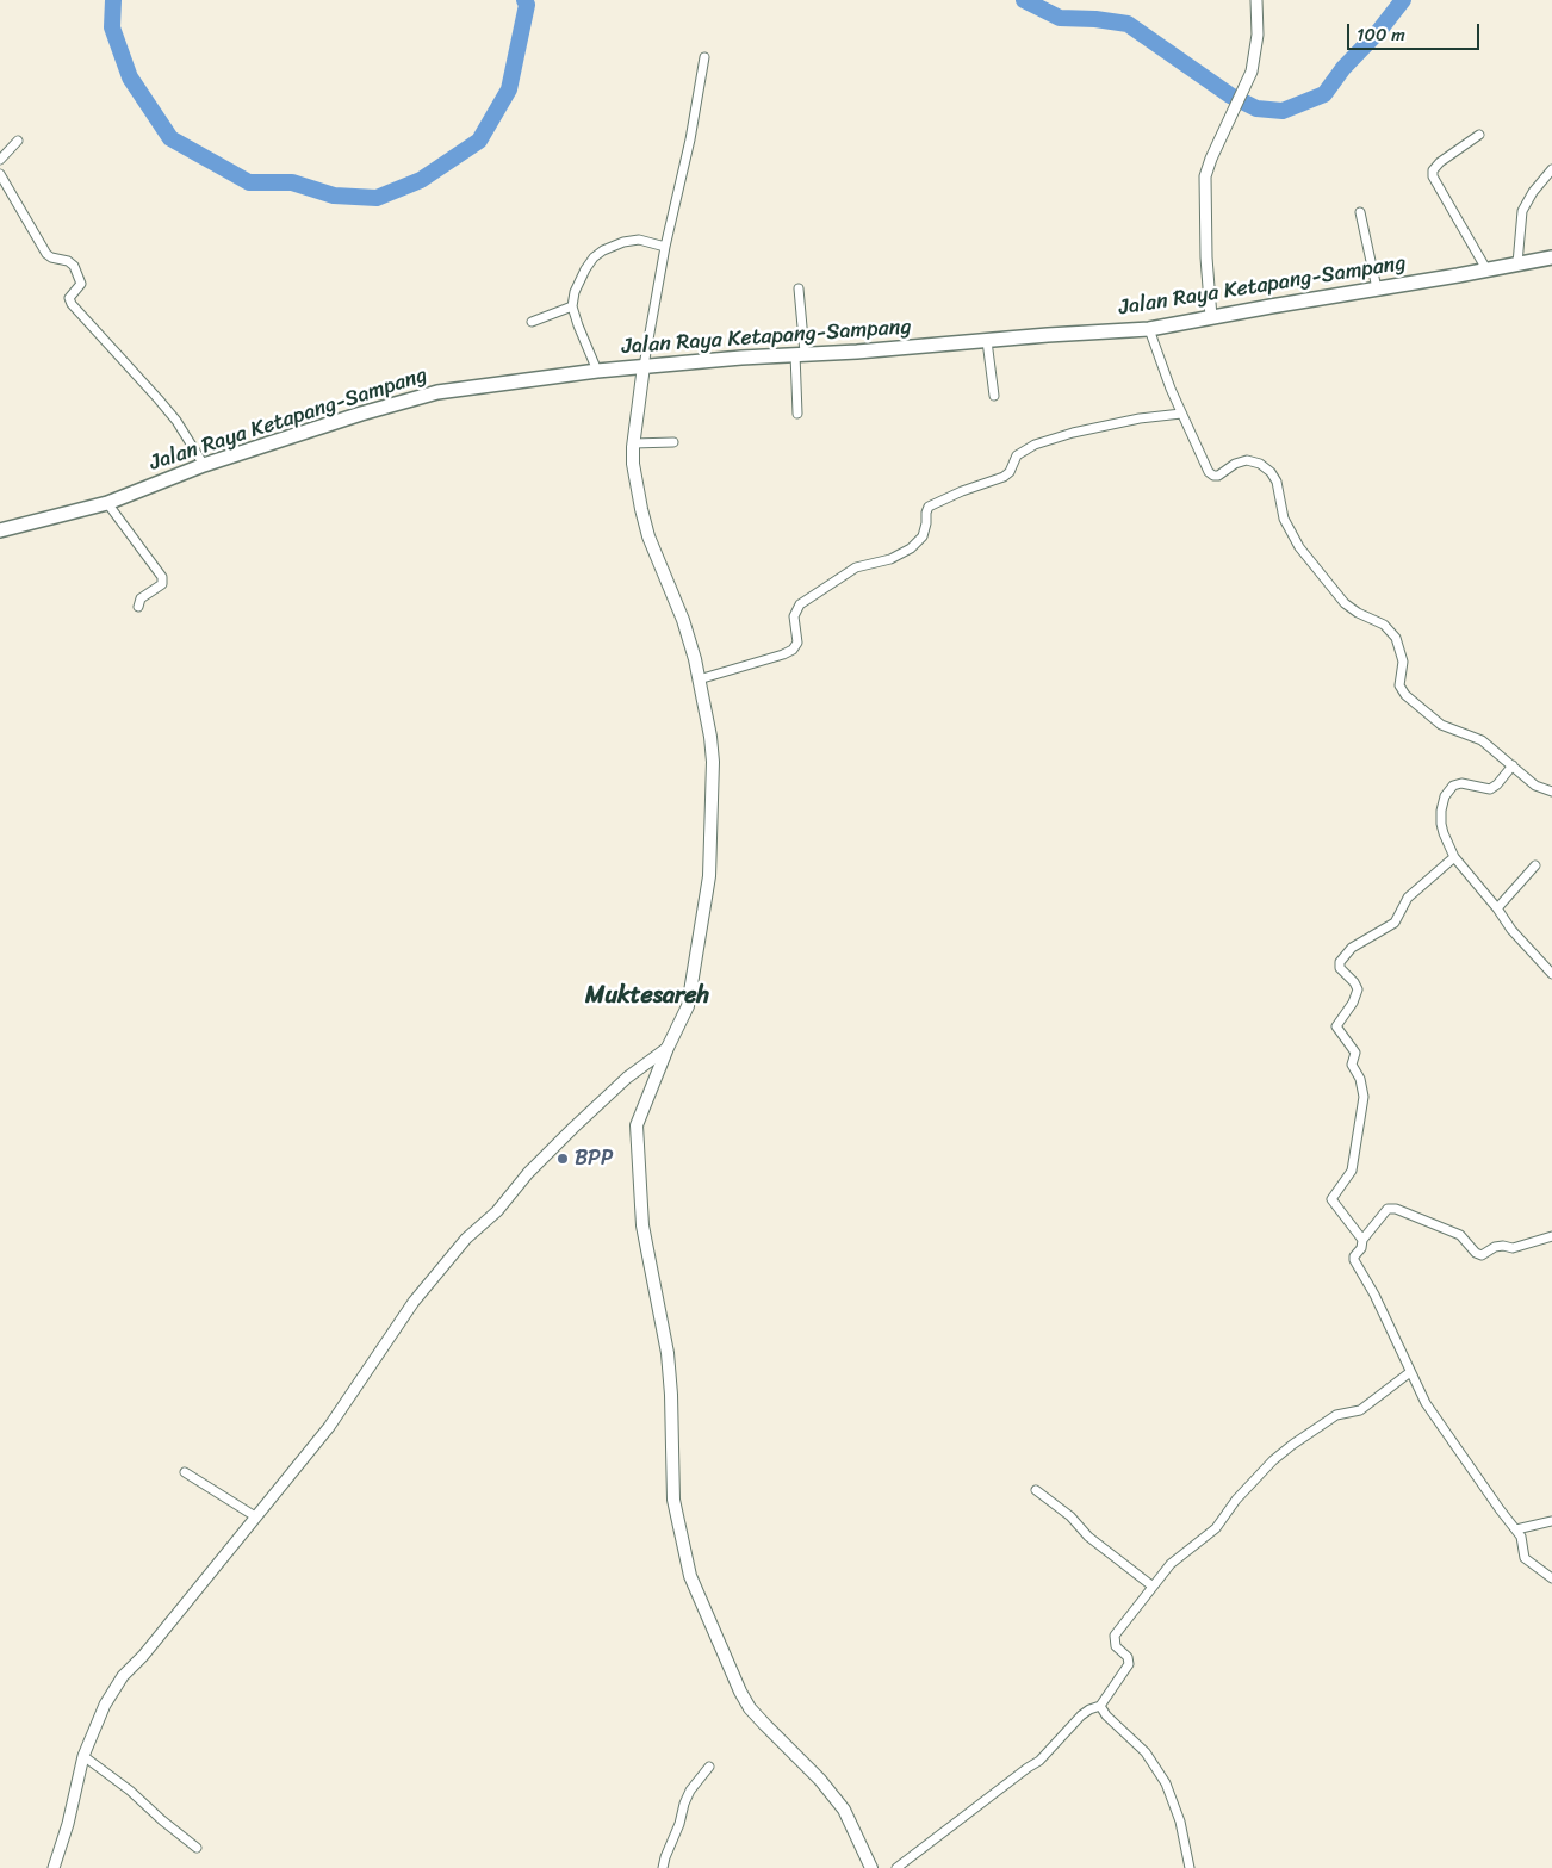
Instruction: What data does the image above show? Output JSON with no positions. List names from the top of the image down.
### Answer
{
  "streets": {
    "main road": ["Jalan Raya Ketapang-Sampang"]
  },
  "districts": ["Muktesareh"],
  "places": ["BPP"],
  "scale_bar": "100 m"
}
